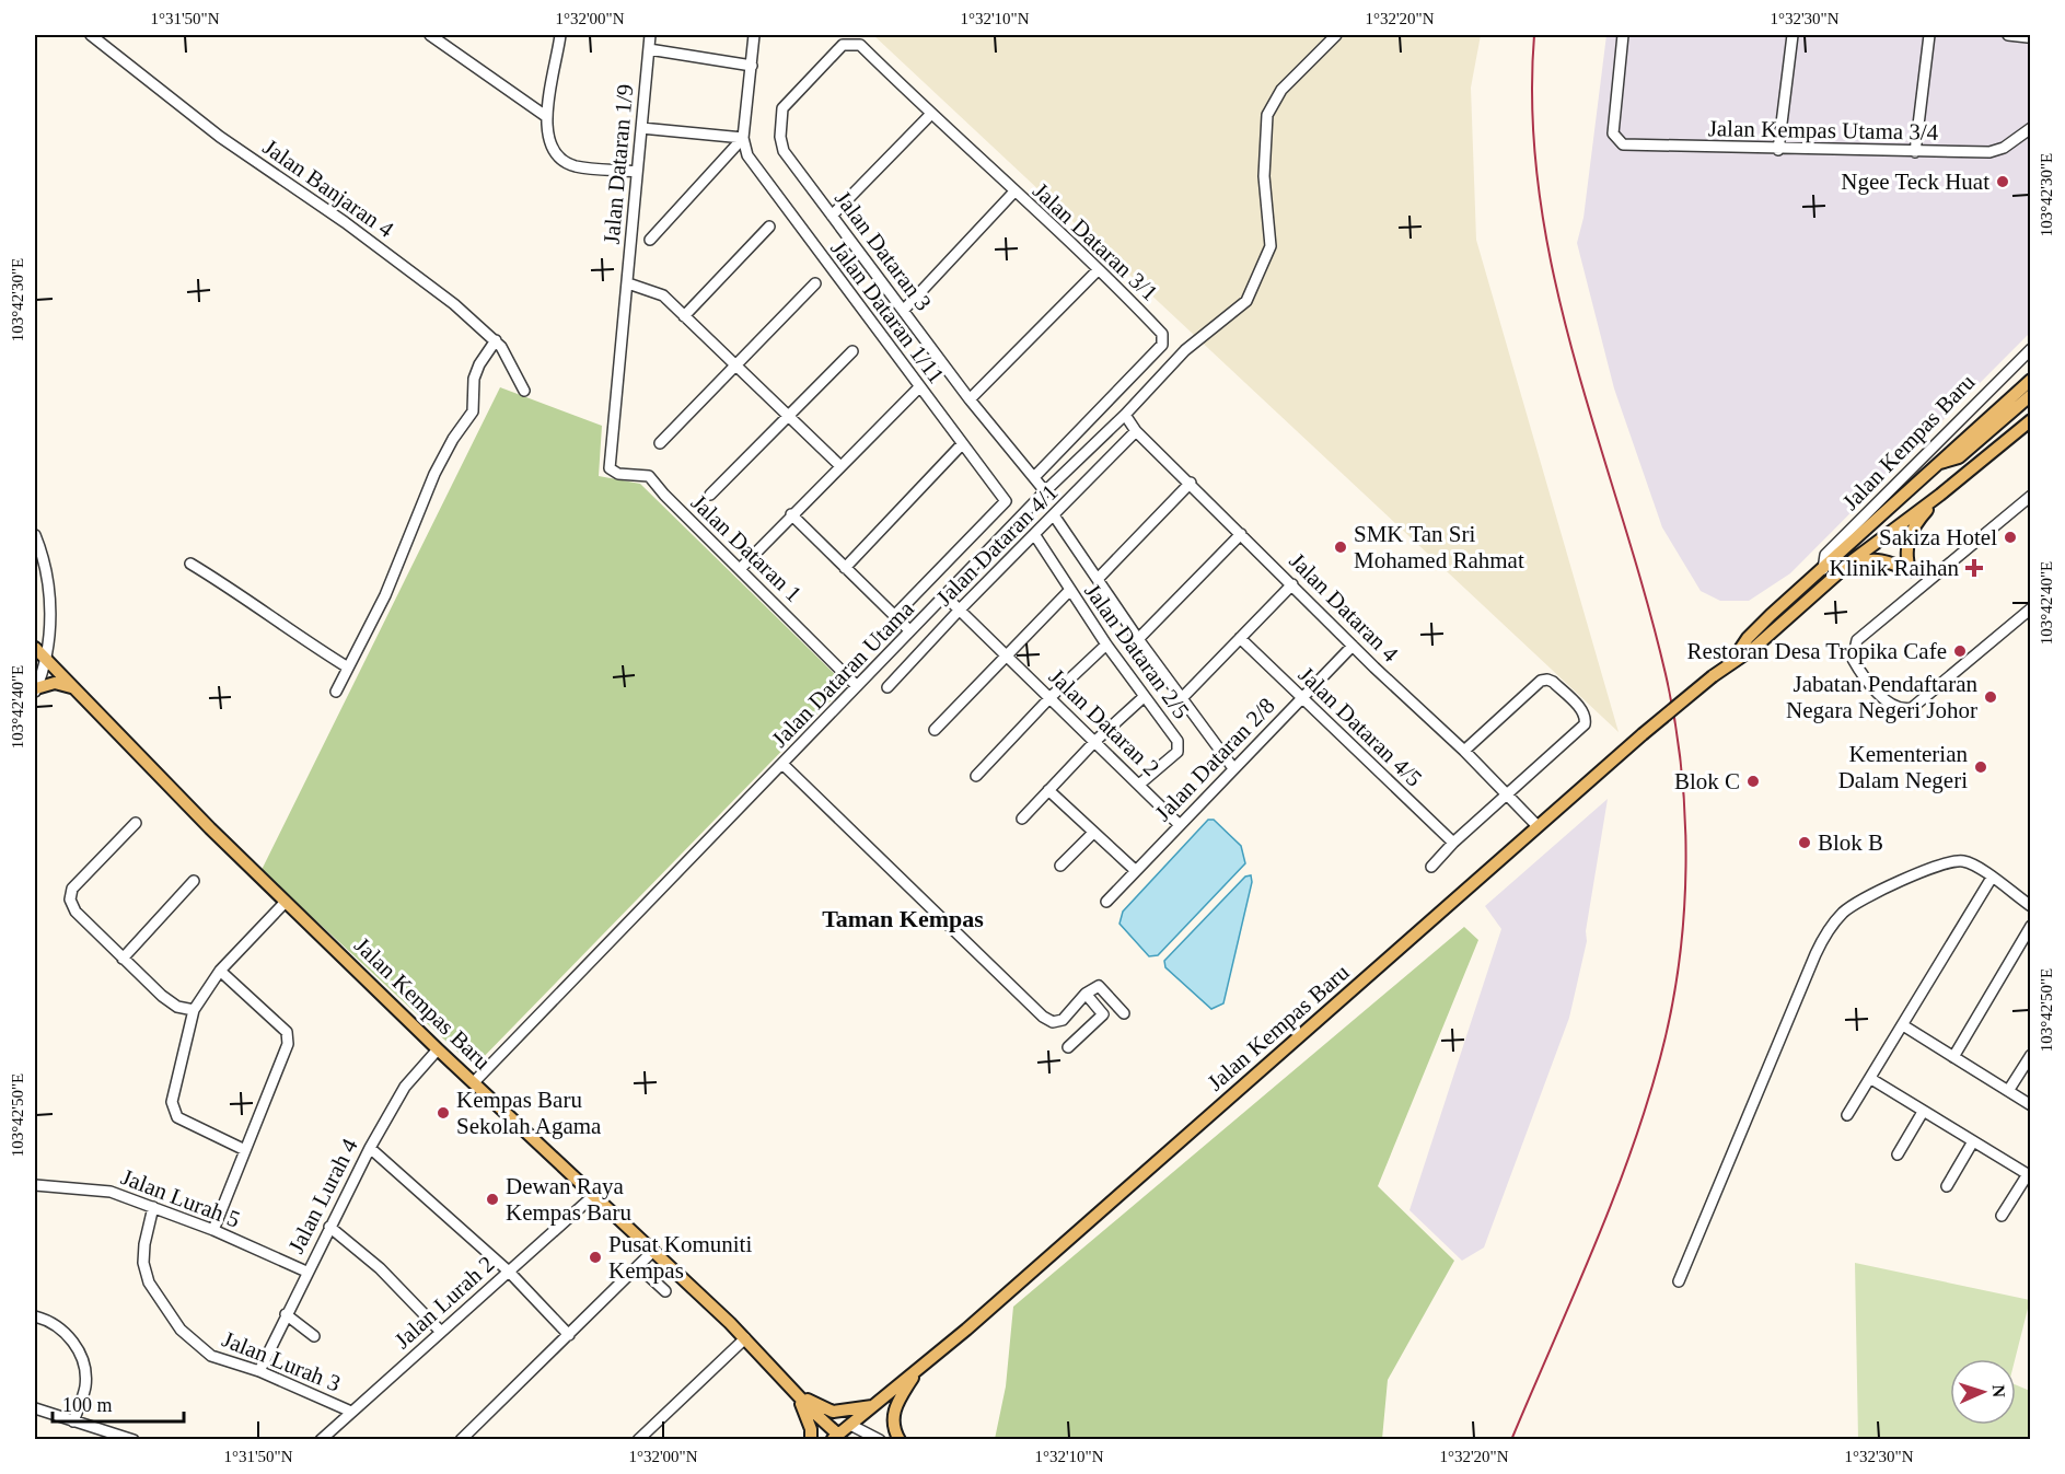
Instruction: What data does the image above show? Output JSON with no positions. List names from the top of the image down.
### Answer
{
  "streets": {
    "main road": ["Jalan Kempas Baru"],
    "street": [
      "Jalan Kempas Utama 3/4",
      "Jalan Dataran 1/9",
      "Jalan Banjaran 4",
      "Jalan Dataran 3/1",
      "Jalan Dataran 3",
      "Jalan Dataran 1/11",
      "Jalan Dataran 4/1",
      "Jalan Dataran 1",
      "Jalan Dataran 4",
      "Jalan Dataran 2/5",
      "Jalan Dataran Utama",
      "Jalan Dataran 2",
      "Jalan Dataran 4/5",
      "Jalan Dataran 2/8",
      "Jalan Lurah 4",
      "Jalan Lurah 5",
      "Jalan Lurah 2",
      "Jalan Lurah 3"
    ]
  },
  "crossings": [
    ["Jalan Dataran 1/9", "Jalan Dataran 1"],
    ["Jalan Dataran 3/1", "Jalan Dataran 3"],
    ["Jalan Dataran 3", "Jalan Dataran Utama"],
    ["Jalan Kempas Baru", "Jalan Dataran 4"],
    ["Jalan Kempas Baru", "Jalan Dataran Utama"],
    ["Jalan Kempas Baru", "Jalan Lurah 4"],
    ["Jalan Kempas Baru", "Jalan Lurah 2"],
    ["Jalan Dataran 4/1", "Jalan Dataran 4"],
    ["Jalan Dataran 4/1", "Jalan Dataran 2/5"],
    ["Jalan Dataran 4/1", "Jalan Dataran 2"],
    ["Jalan Dataran 1", "Jalan Dataran Utama"],
    ["Jalan Dataran 4", "Jalan Dataran Utama"],
    ["Jalan Dataran 4", "Jalan Dataran 2/8"],
    ["Jalan Dataran 2/5", "Jalan Dataran 2"],
    ["Jalan Dataran Utama", "Jalan Dataran 2"],
    ["Jalan Dataran 2", "Jalan Dataran 2/8"],
    ["Jalan Dataran 4/5", "Jalan Dataran 2/8"],
    ["Jalan Lurah 4", "Jalan Lurah 5"],
    ["Jalan Lurah 4", "Jalan Lurah 3"],
    ["Jalan Lurah 5", "Jalan Lurah 3"],
    ["Jalan Lurah 2", "Jalan Lurah 3"]
  ],
  "districts": ["Taman Kempas"],
  "places": {
    "other": [
      "Ngee Teck Huat",
      "Sakiza Hotel",
      "SMK Tan Sri Mohamed Rahmat",
      "Restoran Desa Tropika Cafe",
      "Jabatan Pendaftaran Negara Negeri Johor",
      "Kementerian Dalam Negeri",
      "Blok C",
      "Blok B",
      "Kempas Baru Sekolah Agama",
      "Dewan Raya Kempas Baru",
      "Pusat Komuniti Kempas"
    ],
    "health": ["Klinik Raihan"]
  },
  "scale_bar": "100 m",
  "north": "right",
  "coordinates": [
    "1°31'50\"N",
    "1°32'00\"N",
    "1°32'10\"N",
    "1°32'20\"N",
    "1°32'30\"N",
    "103°42'30\"E",
    "103°42'40\"E",
    "103°42'50\"E"
  ]
}
